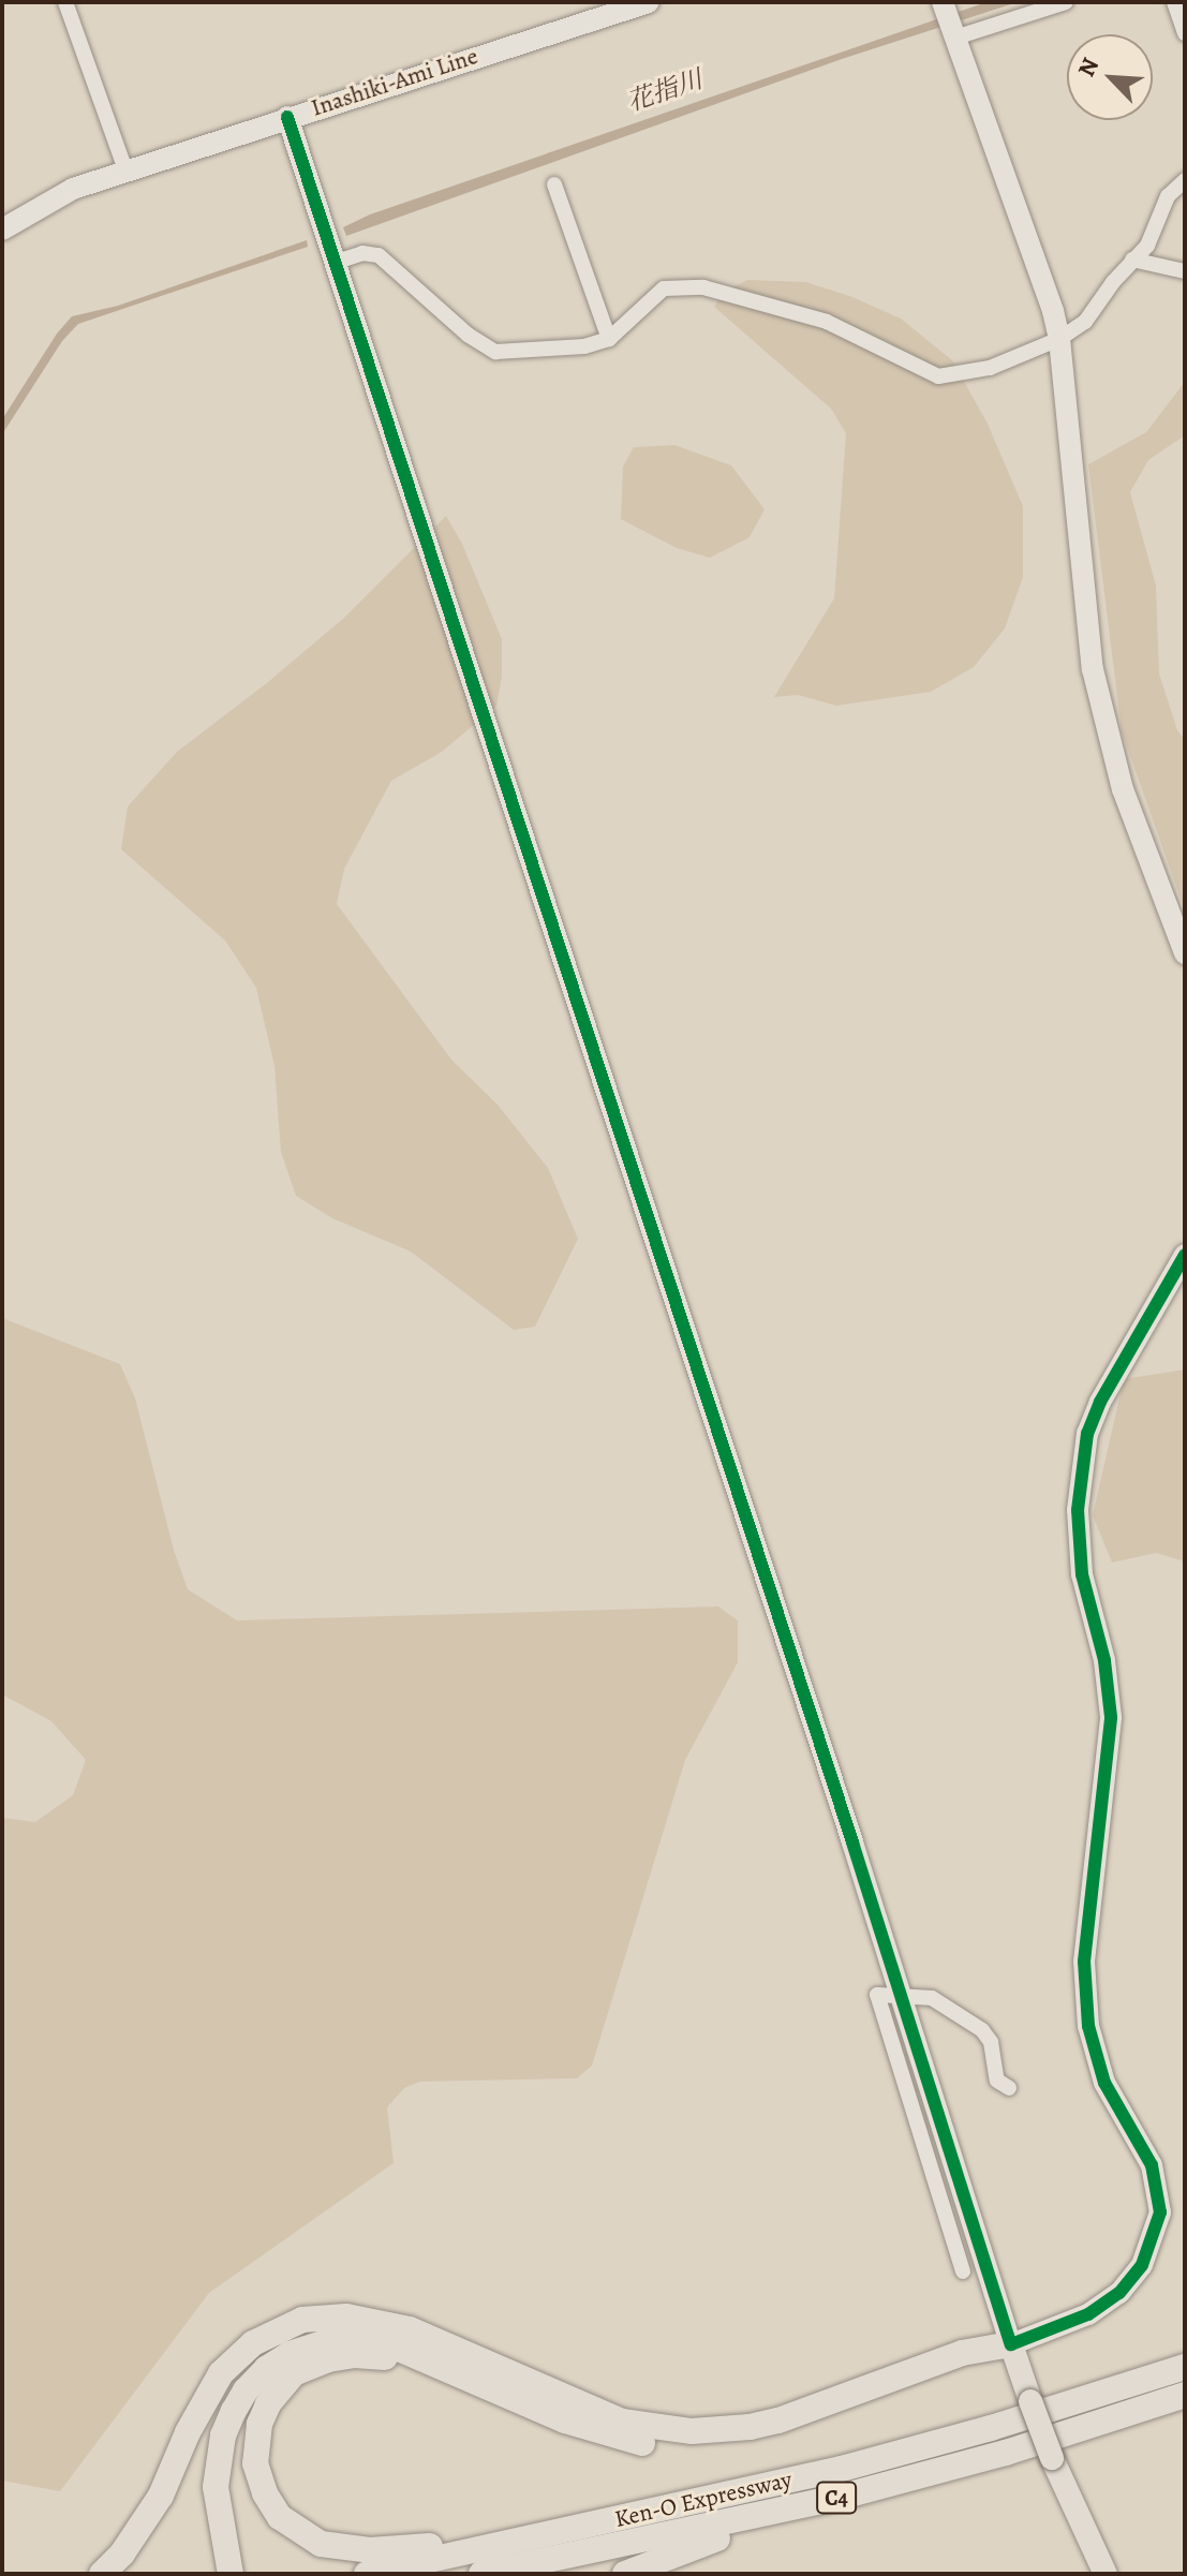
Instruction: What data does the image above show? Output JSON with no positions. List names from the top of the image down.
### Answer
{
  "streets": {
    "highway": ["C4", "Ken-O Expressway"],
    "street": ["Inashiki-Ami Line"]
  },
  "water": ["花指川"],
  "north": "top left"
}
